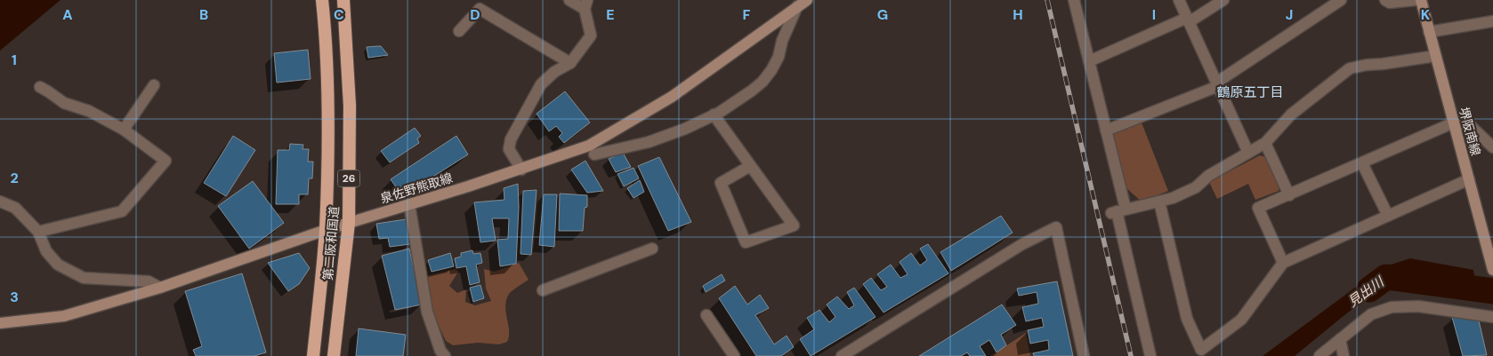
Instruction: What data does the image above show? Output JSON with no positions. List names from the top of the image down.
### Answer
{
  "streets": {
    "highway": ["26", "第二阪和国道"],
    "main road": ["堺阪南線", "泉佐野熊取線"]
  },
  "crossings": [
    ["泉佐野熊取線", "第二阪和国道"]
  ],
  "districts": ["鶴原五丁目"],
  "water": ["見出川"],
  "grid": {
    "columns": [
      "A",
      "B",
      "C",
      "D",
      "E",
      "F",
      "G",
      "H",
      "I",
      "J",
      "K"
    ],
    "rows": ["1", "2", "3"]
  }
}
